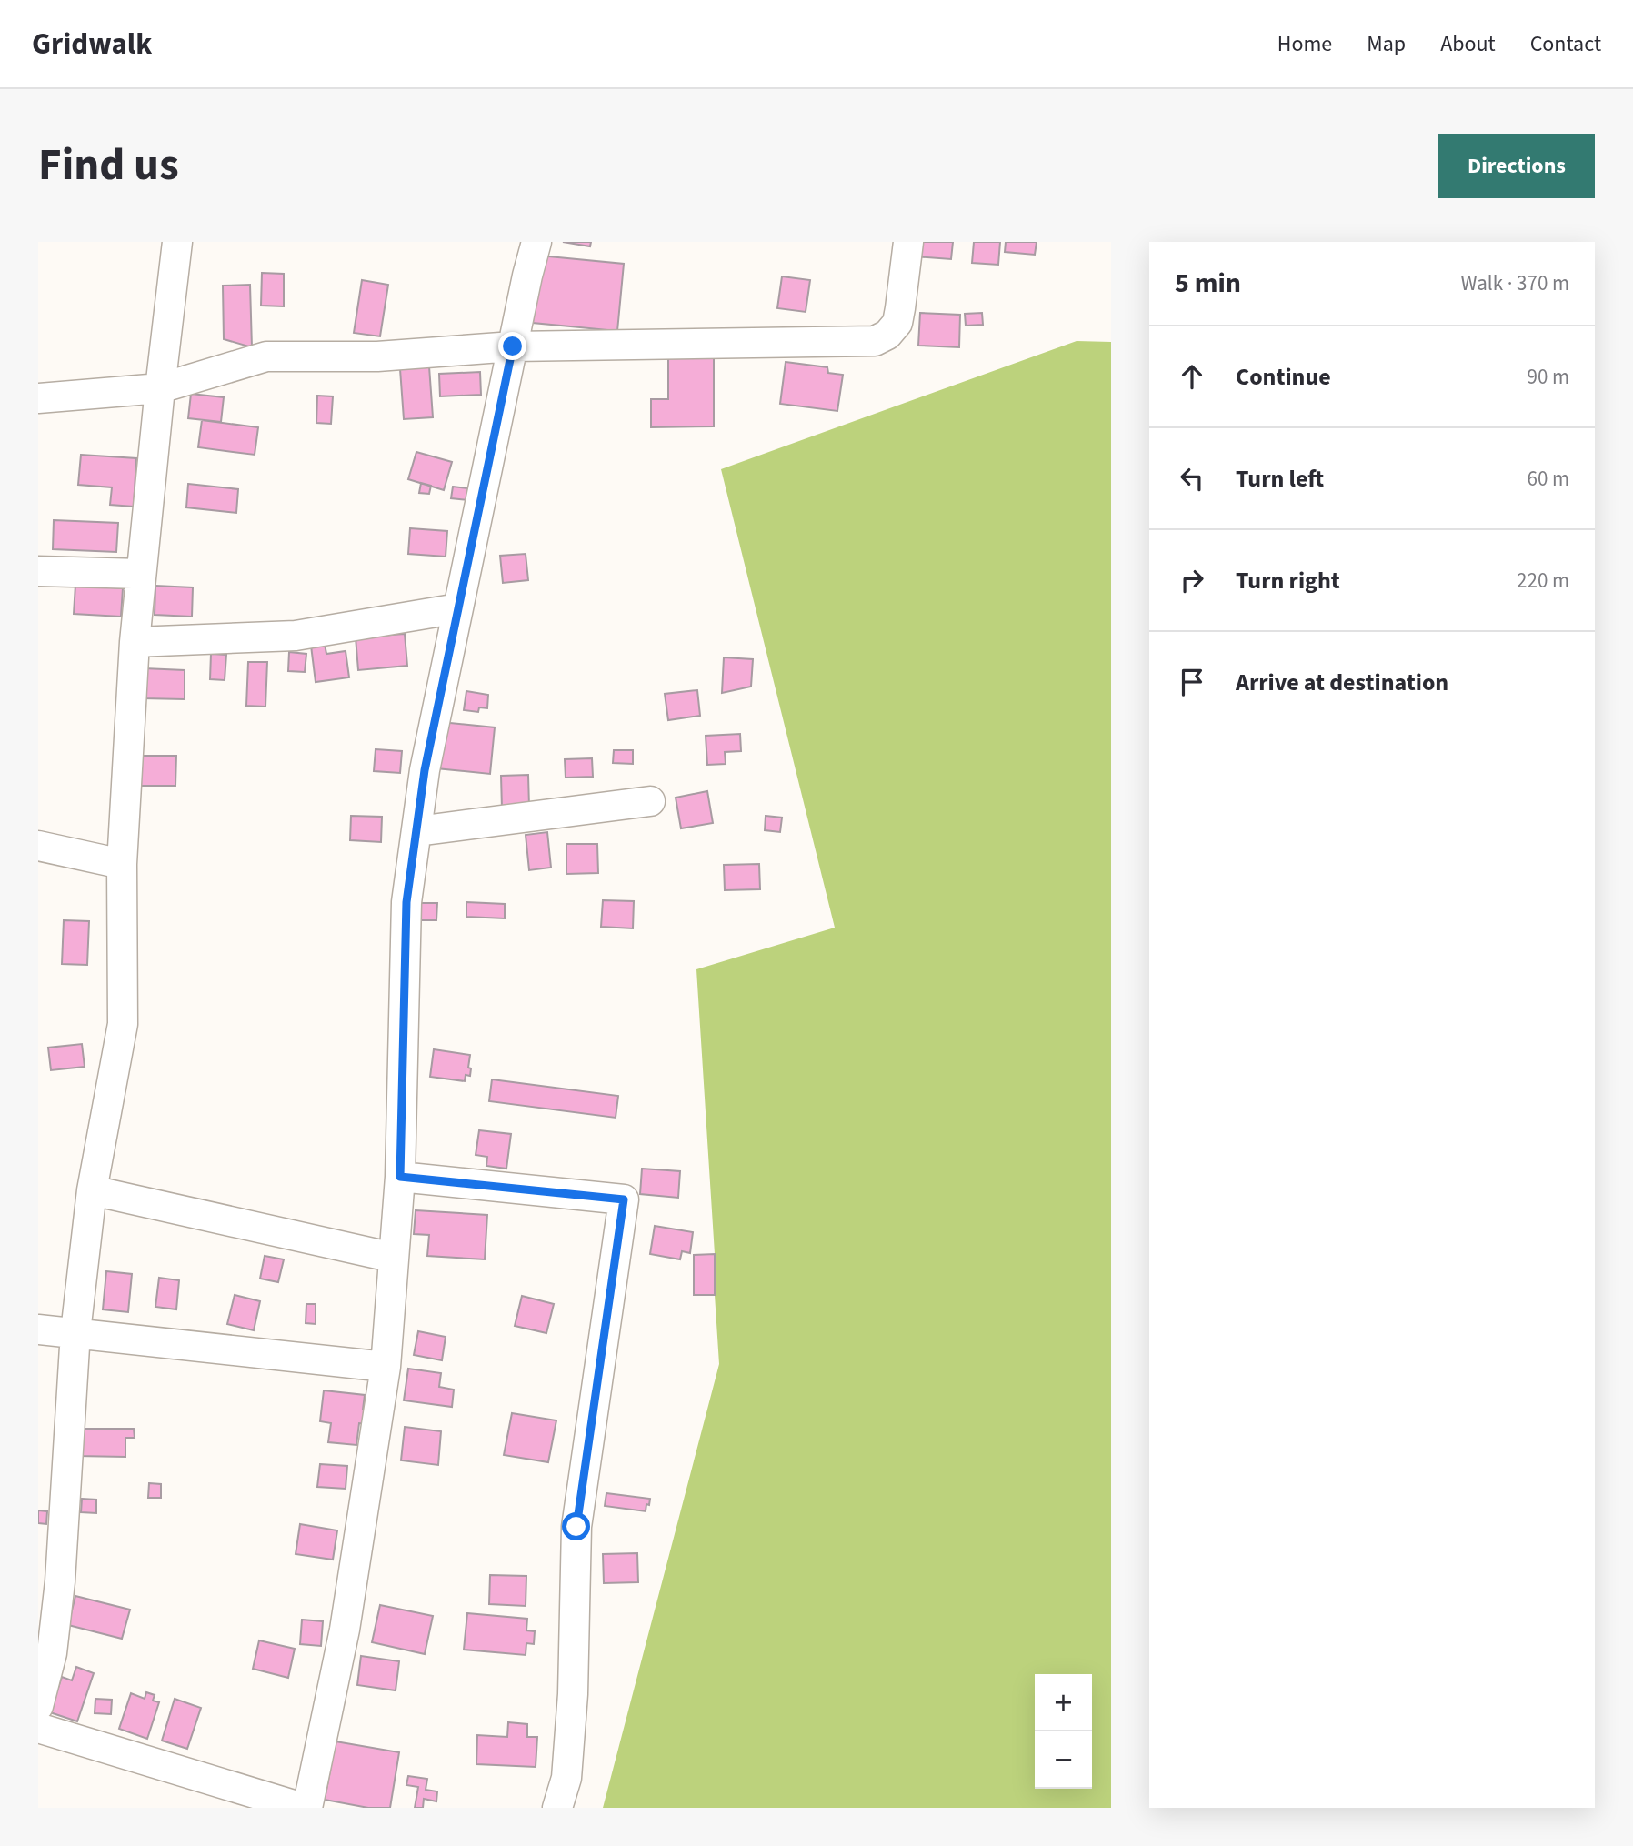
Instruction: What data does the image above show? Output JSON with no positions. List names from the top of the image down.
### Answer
{
  "page": {
    "header": "Gridwalk",
    "nav": [
      "Home",
      "Map",
      "About",
      "Contact"
    ],
    "title": "Find us",
    "buttons": "Directions",
    "heading": ["5 min", "Walk · 370 m"],
    "list": [
      ["Continue", "90 m"],
      ["Turn left", "60 m"],
      ["Turn right", "220 m"],
      "Arrive at destination"
    ],
    "map_buttons": ["+", "−"]
  }
}
